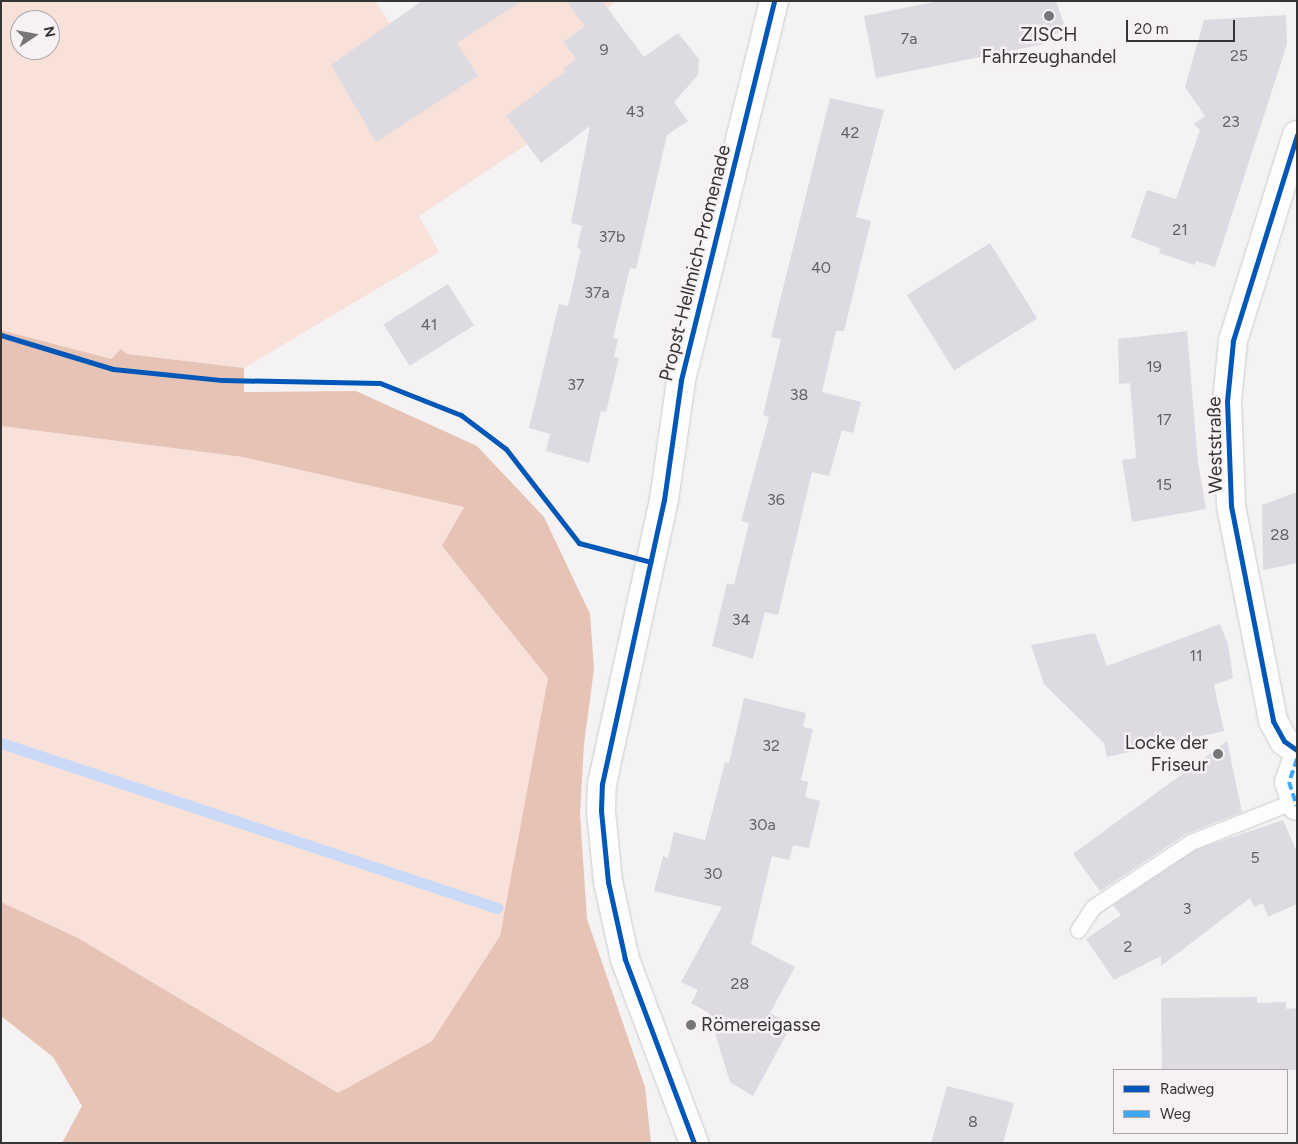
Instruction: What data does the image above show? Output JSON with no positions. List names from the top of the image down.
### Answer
{
  "streets": {
    "street": ["Propst-Hellmich-Promenade", "Weststraße"]
  },
  "places": ["ZISCH Fahrzeughandel", "Locke der Friseur", "Römereigasse"],
  "house_numbers": [
    "7a",
    "9",
    "25",
    "43",
    "23",
    "42",
    "21",
    "37b",
    "40",
    "37a",
    "41",
    "19",
    "37",
    "38",
    "17",
    "15",
    "36",
    "28",
    "34",
    "11",
    "32",
    "30a",
    "5",
    "30",
    "3",
    "2",
    "28",
    "8"
  ],
  "legend": ["Radweg", "Weg"],
  "scale_bar": "20 m",
  "north": "right"
}
